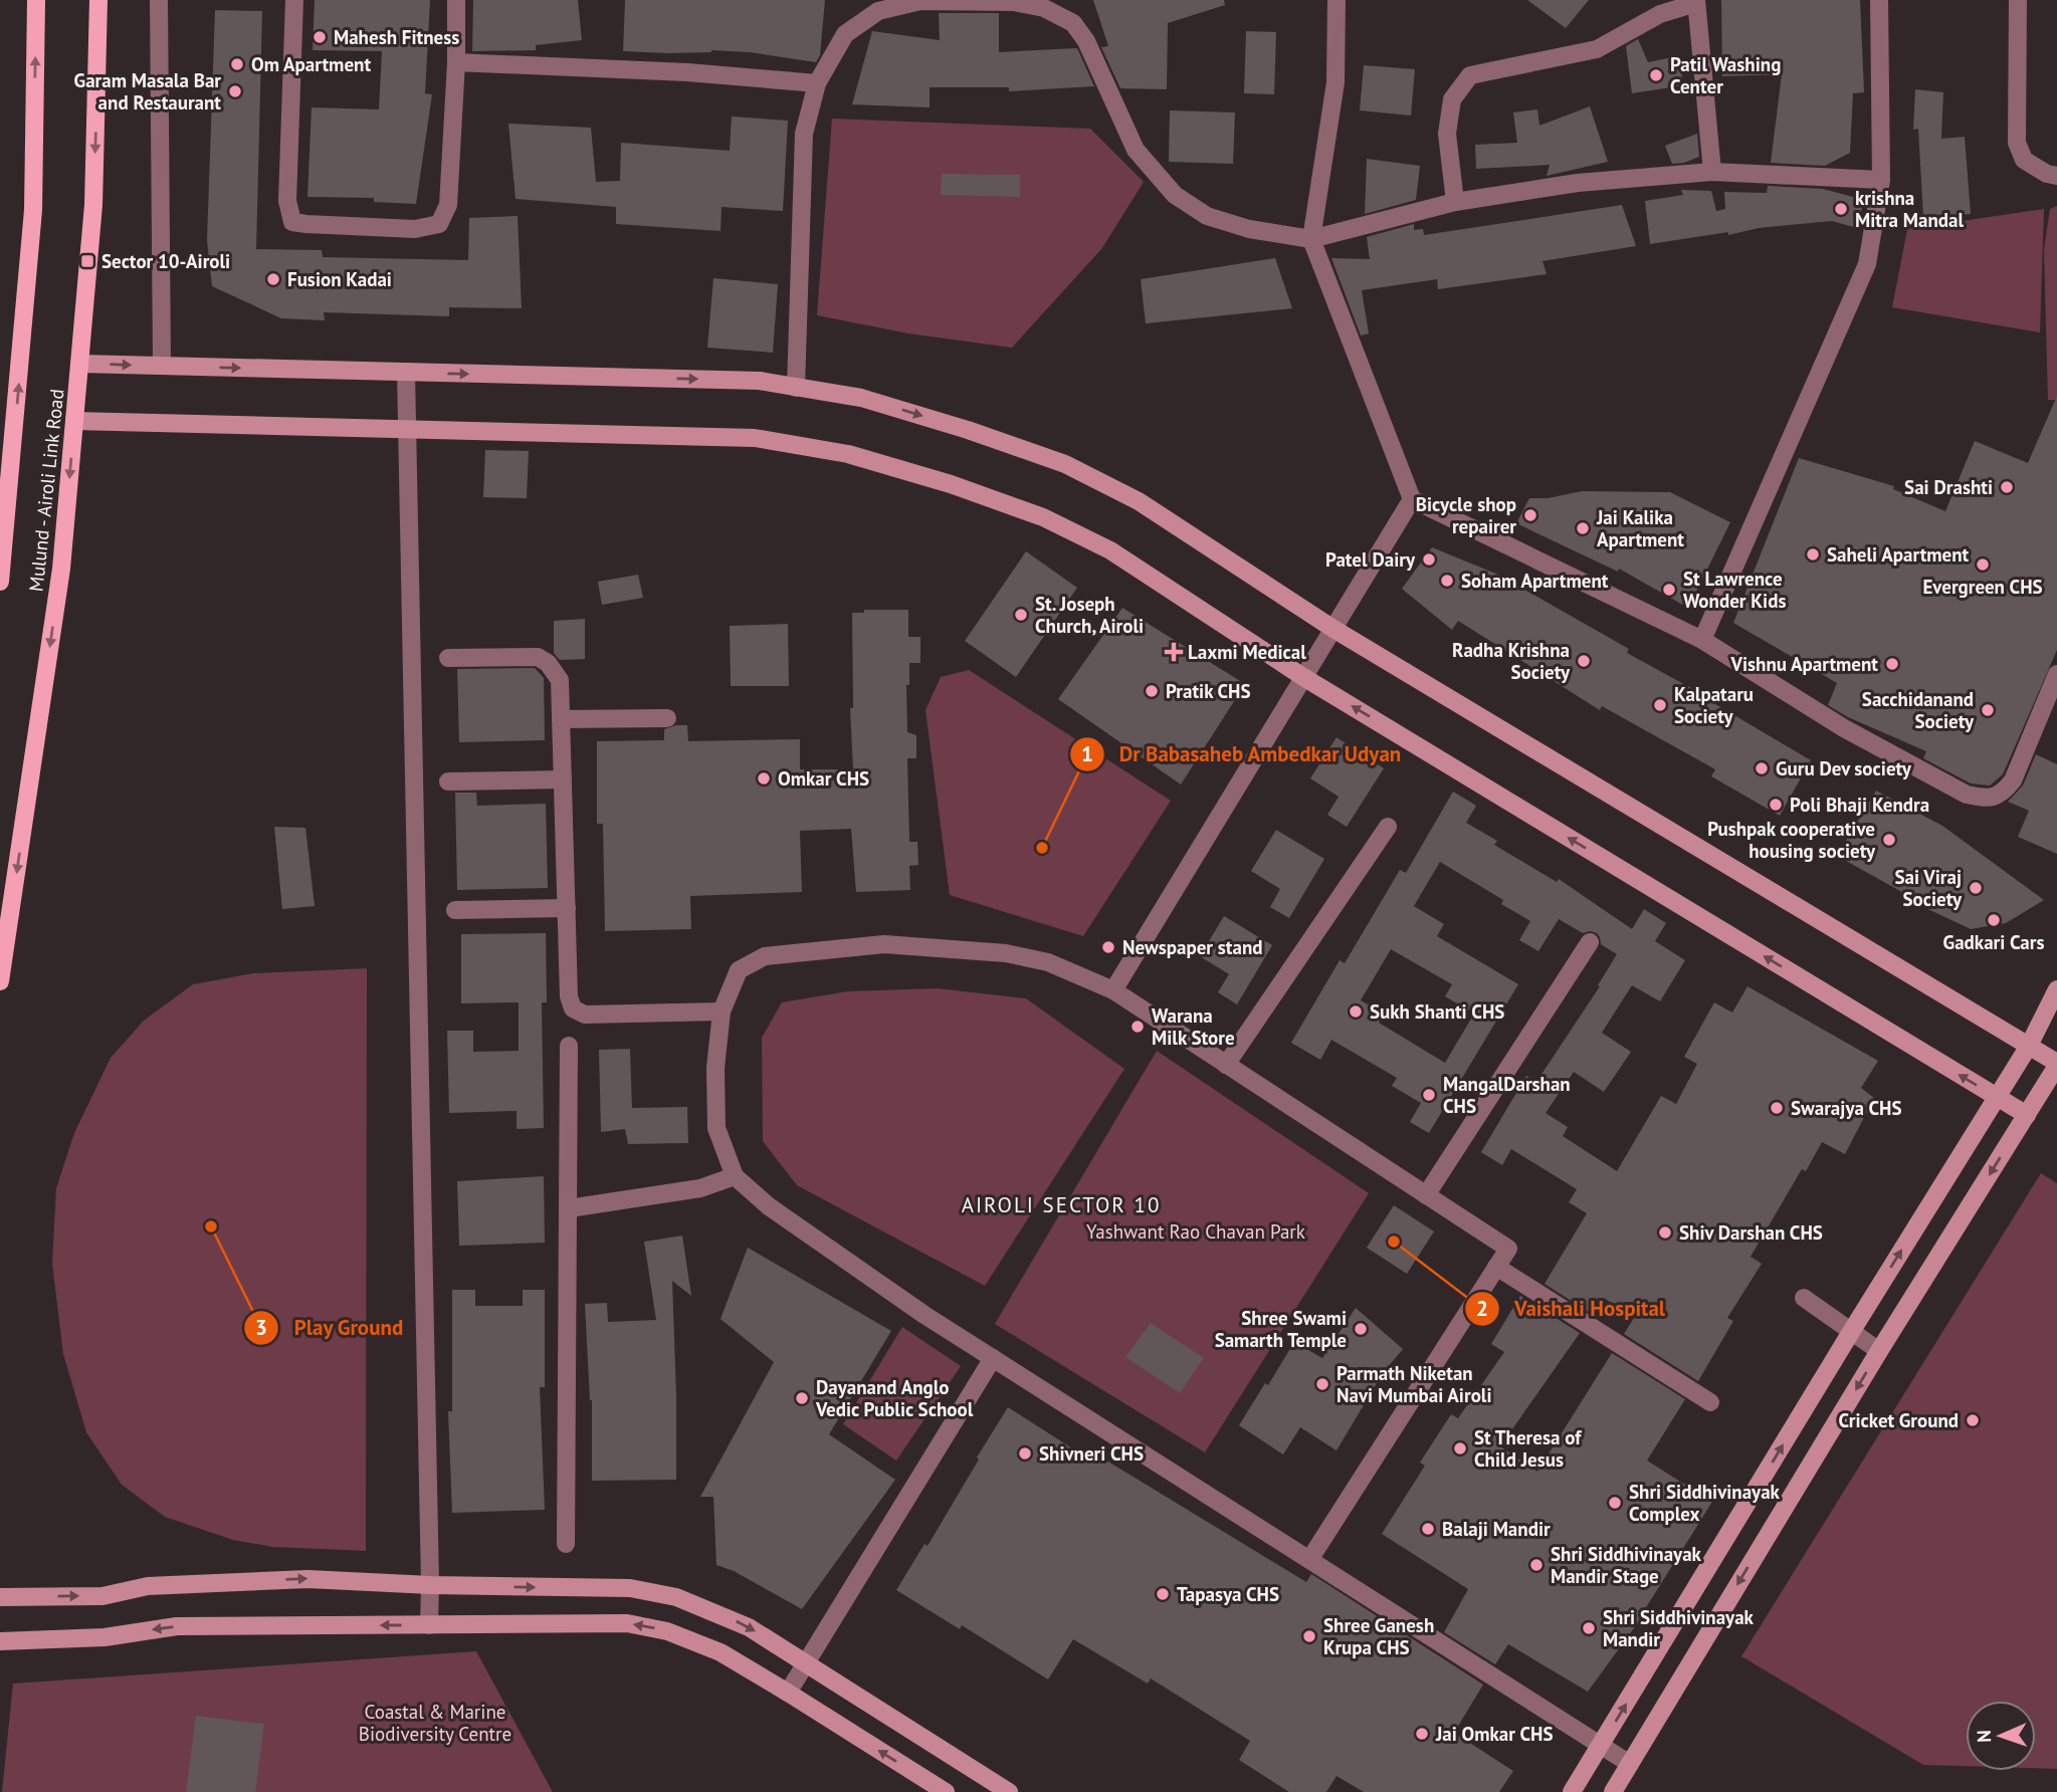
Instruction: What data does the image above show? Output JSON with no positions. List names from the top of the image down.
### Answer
{
  "streets": {
    "main road": ["Mulund - Airoli Link Road"]
  },
  "districts": ["AIROLI SECTOR 10"],
  "parks": ["Yashwant Rao Chavan Park", "Coastal & Marine Biodiversity Centre"],
  "places": {
    "other": [
      "Mahesh Fitness",
      "Om Apartment",
      "Patil Washing Center",
      "Garam Masala Bar and Restaurant",
      "krishna Mitra Mandal",
      "Fusion Kadai",
      "Sai Drashti",
      "Bicycle shop repairer",
      "Jai Kalika Apartment",
      "Saheli Apartment",
      "Patel Dairy",
      "Evergreen CHS",
      "Soham Apartment",
      "St Lawrence Wonder Kids",
      "St. Joseph Church, Airoli",
      "Radha Krishna Society",
      "Vishnu Apartment",
      "Pratik CHS",
      "Kalpataru Society",
      "Sacchidanand Society",
      "Guru Dev society",
      "Omkar CHS",
      "Poli Bhaji Kendra",
      "Pushpak cooperative housing society",
      "Dr Babasaheb Ambedkar Udyan",
      "Sai Viraj Society",
      "Gadkari Cars",
      "Newspaper stand",
      "Sukh Shanti CHS",
      "Warana Milk Store",
      "MangalDarshan CHS",
      "Swarajya CHS",
      "Play Ground",
      "Shiv Darshan CHS",
      "Vaishali Hospital",
      "Shree Swami Samarth Temple",
      "Parmath Niketan Navi Mumbai Airoli",
      "Dayanand Anglo Vedic Public School",
      "Cricket Ground",
      "St Theresa of Child Jesus",
      "Shivneri CHS",
      "Shri Siddhivinayak Complex",
      "Balaji Mandir",
      "Shri Siddhivinayak Mandir Stage",
      "Tapasya CHS",
      "Shri Siddhivinayak Mandir",
      "Shree Ganesh Krupa CHS",
      "Jai Omkar CHS"
    ],
    "transit": ["Sector 10-Airoli"],
    "health": ["Laxmi Medical"]
  },
  "north": "left"
}
